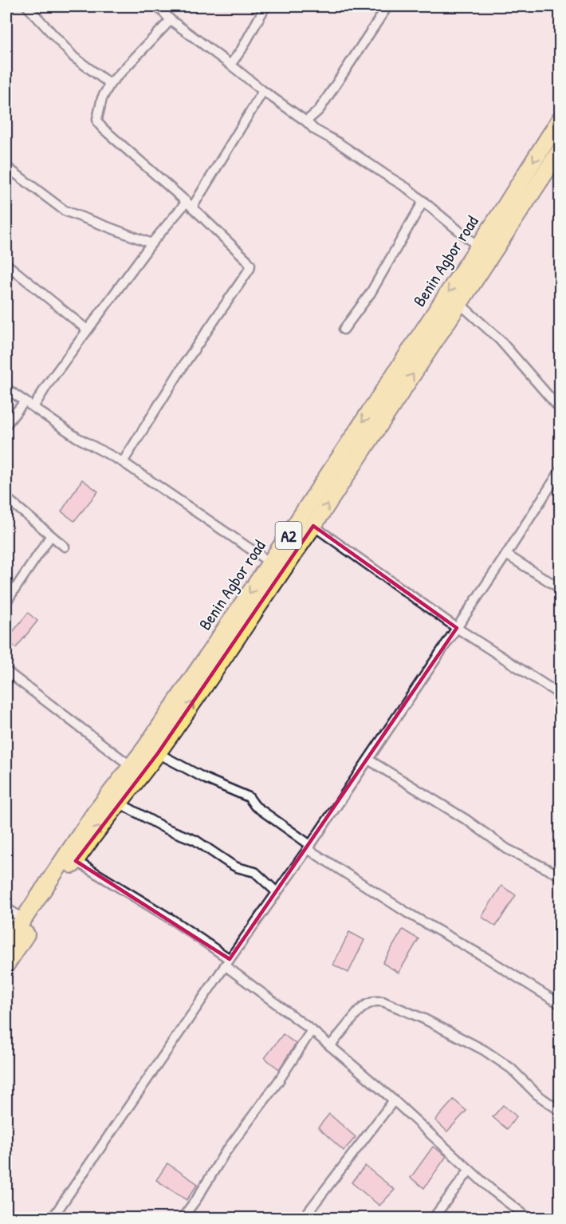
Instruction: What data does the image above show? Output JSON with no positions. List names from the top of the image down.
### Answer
{
  "streets": {
    "highway": ["Benin Agbor road", "A2"]
  }
}
